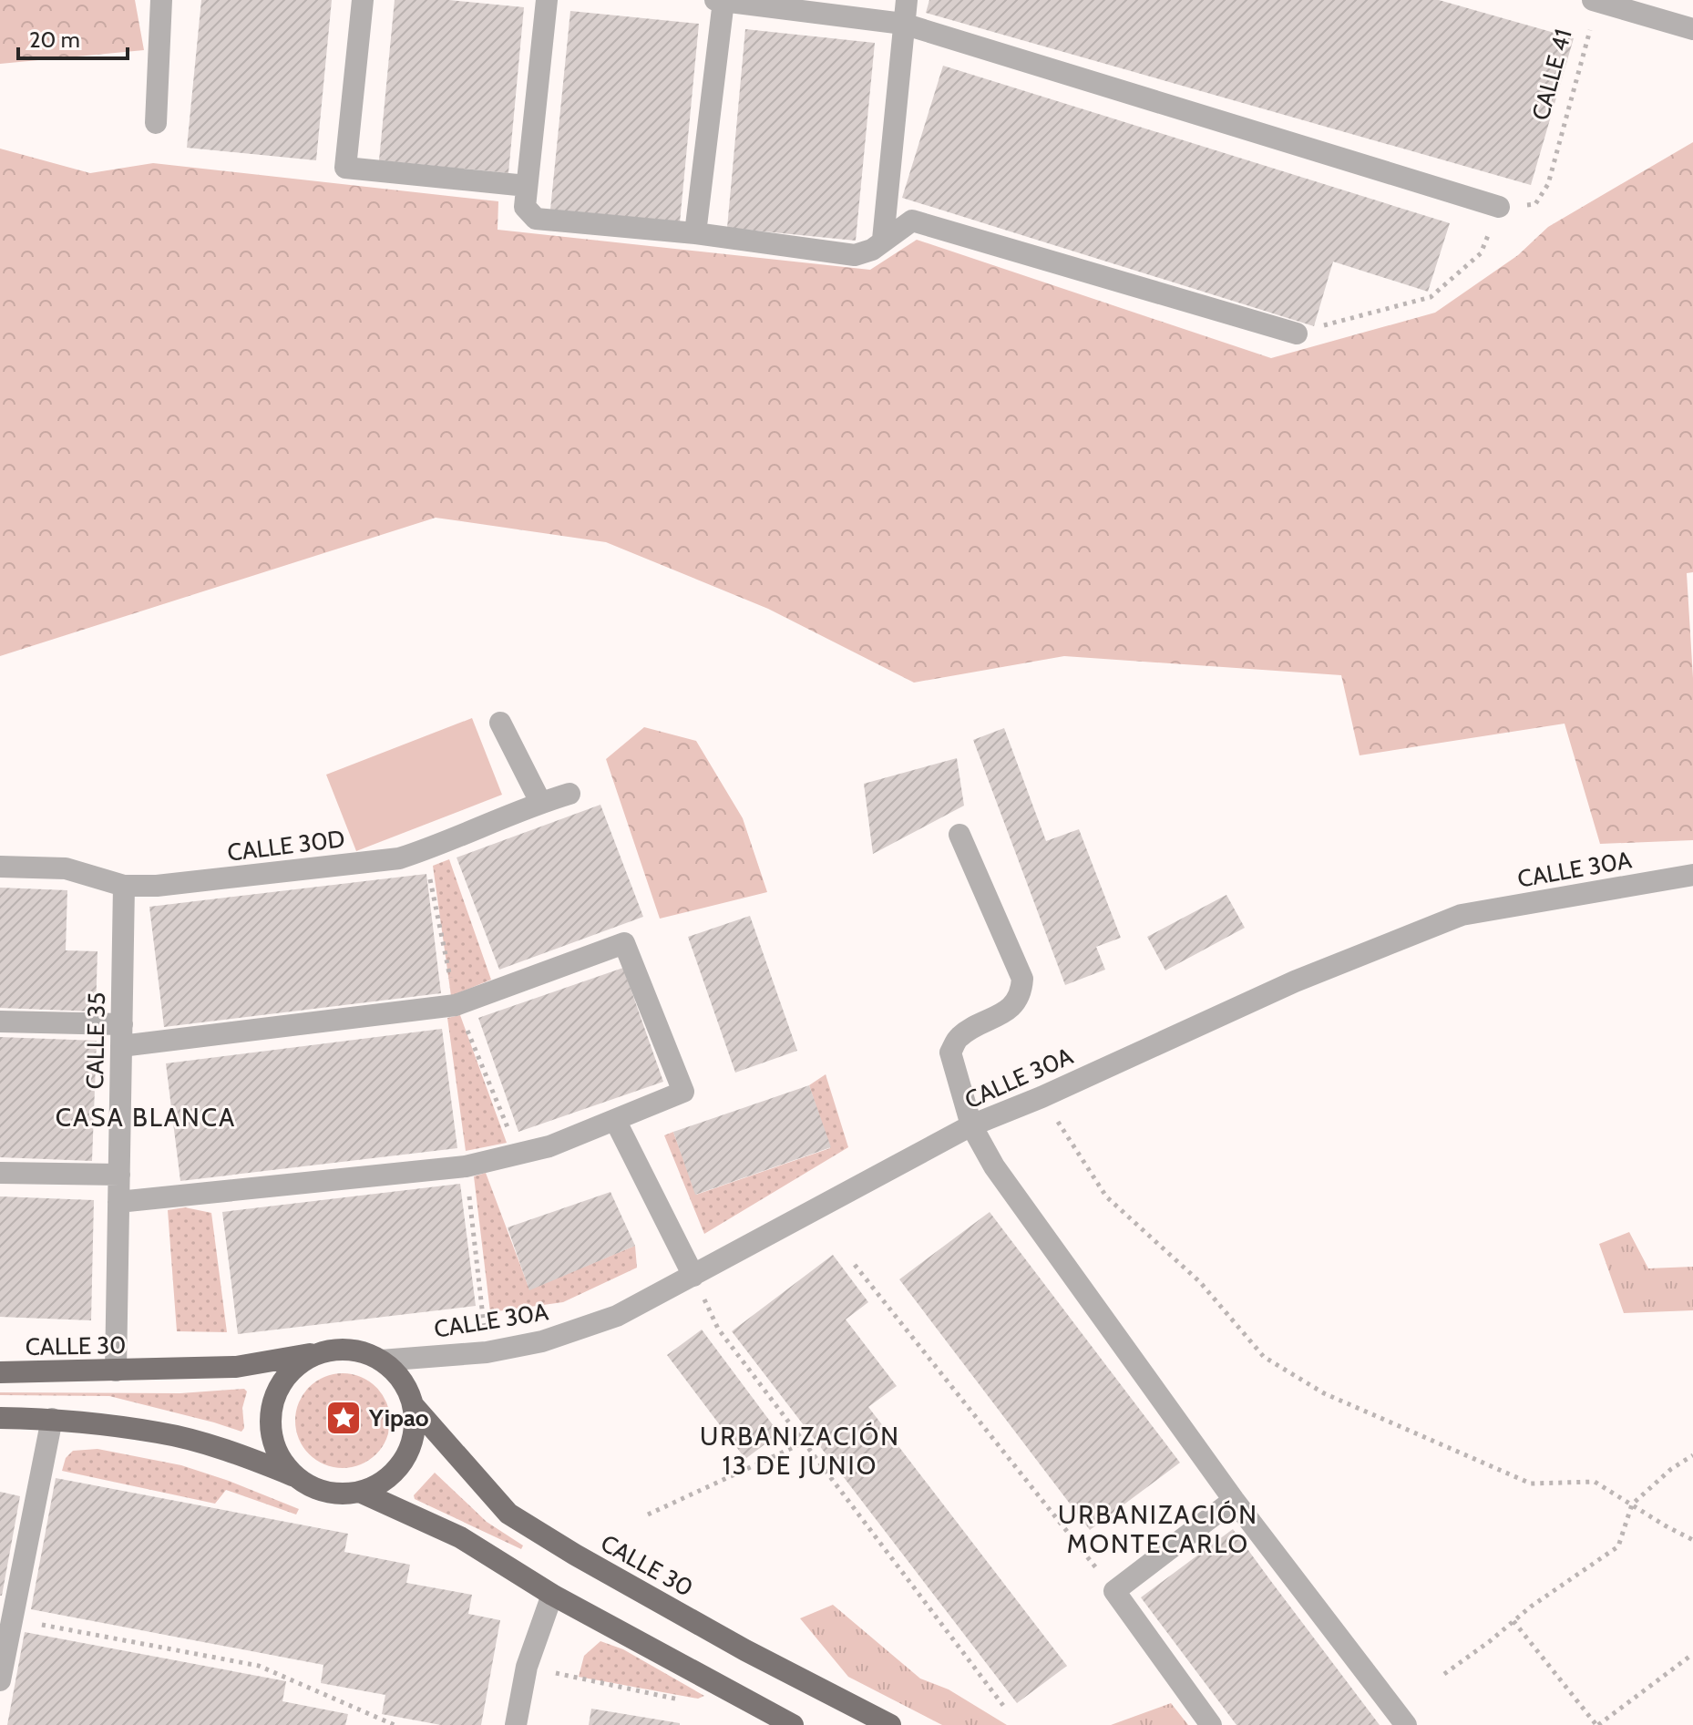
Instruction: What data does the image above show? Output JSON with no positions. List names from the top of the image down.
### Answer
{
  "streets": {
    "main road": ["CALLE 30"],
    "street": ["CALLE 30D", "CALLE 30A", "CALLE 35"],
    "path": ["CALLE 41"]
  },
  "crossings": [
    ["CALLE 30D", "CALLE 35"],
    ["CALLE 30A", "CALLE 30"],
    ["CALLE 35", "CALLE 30"]
  ],
  "districts": ["CASA BLANCA", "URBANIZACIÓN 13 DE JUNIO", "URBANIZACIÓN MONTECARLO"],
  "places": {
    "place": ["Yipao"]
  },
  "scale_bar": "20 m"
}
